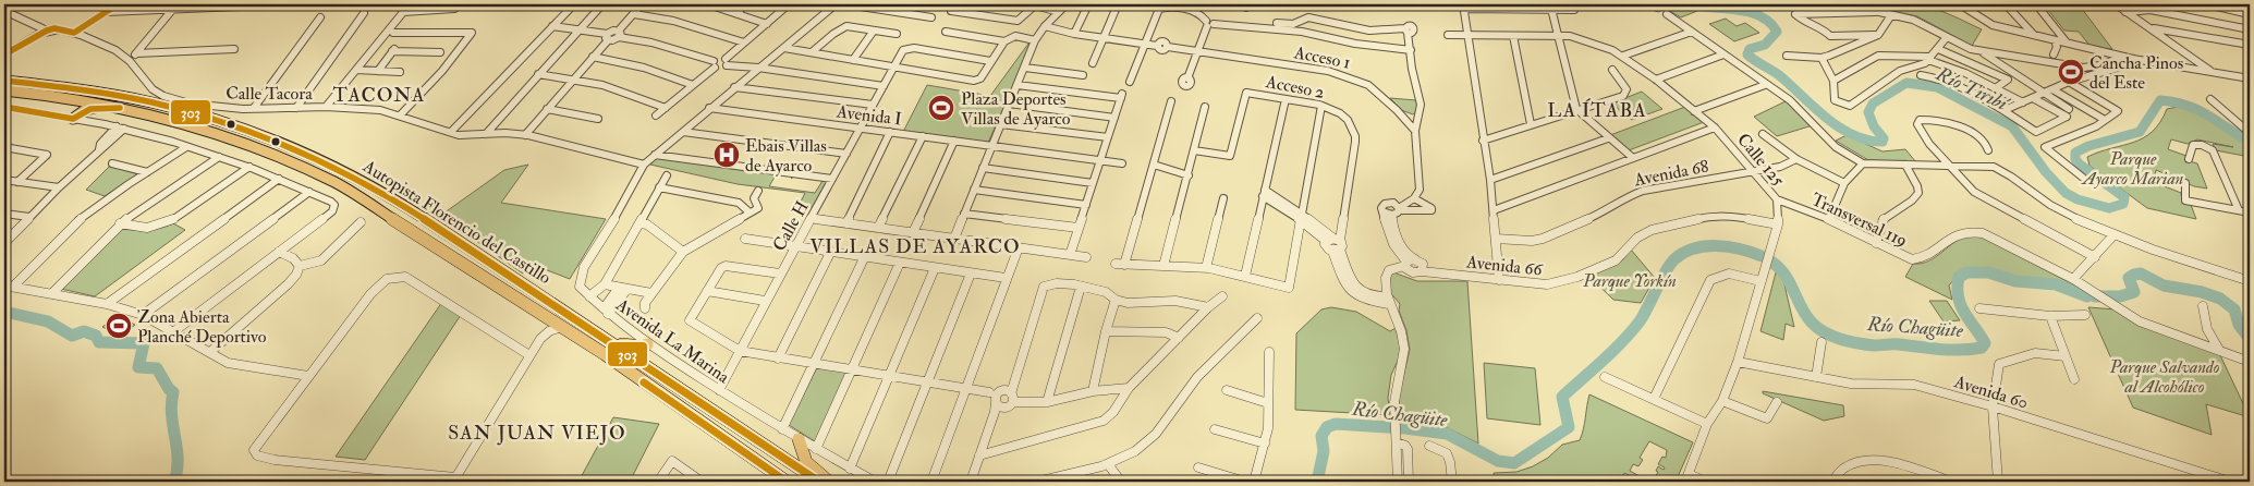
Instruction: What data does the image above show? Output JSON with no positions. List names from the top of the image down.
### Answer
{
  "streets": {
    "highway": ["Autopista Florencio del Castillo"],
    "street": [
      "Acceso 1",
      "Acceso 2",
      "Calle Tacora",
      "Avenida I",
      "Calle 125",
      "Avenida 68",
      "Transversal 119",
      "Calle H",
      "Avenida 66",
      "Avenida La Marina",
      "Avenida 60"
    ]
  },
  "crossings": [
    ["Avenida I", "Calle H"],
    ["Calle 125", "Avenida 68"],
    ["Calle 125", "Transversal 119"],
    ["Calle 125", "Avenida 66"],
    ["Calle 125", "Avenida 60"],
    ["Calle H", "Avenida La Marina"]
  ],
  "districts": [
    "TACONA",
    "LA ÍTABA",
    "VILLAS DE AYARCO",
    "SAN JUAN VIEJO"
  ],
  "water": ["Río Tiribí", "Río Chagüite"],
  "parks": ["Parque Ayarco Marian", "Parque Yorkín", "Parque Salvando al Alcohólico"],
  "places": {
    "sports": ["Cancha Pinos del Este", "Plaza Deportes Villas de Ayarco", "Zona Abierta Planché Deportivo"],
    "hospital": ["Ebais Villas de Ayarco"]
  },
  "lines": ["transit line 303"]
}
